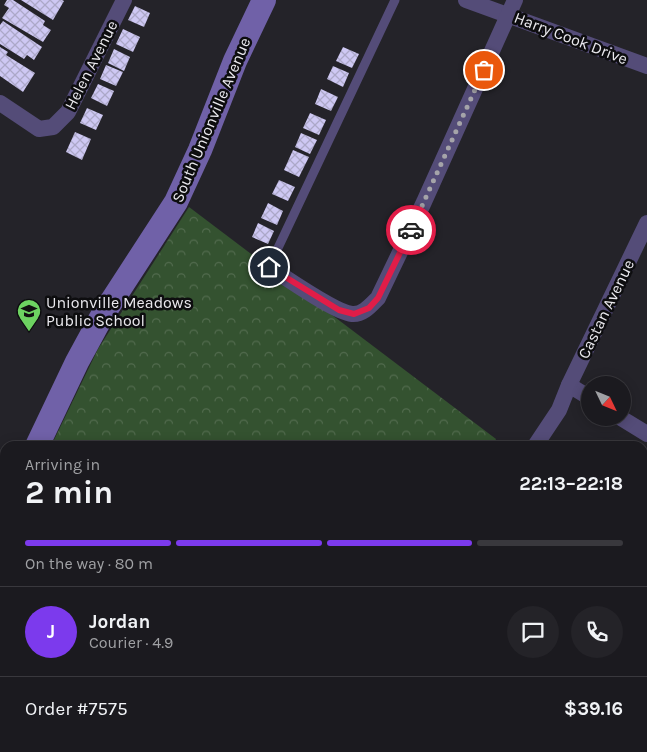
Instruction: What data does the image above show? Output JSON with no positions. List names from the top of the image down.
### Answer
{
  "streets": {
    "street": [
      "Harry Cook Drive",
      "Helen Avenue",
      "South Unionville Avenue",
      "Castan Avenue"
    ]
  },
  "places": {
    "school or university": ["Unionville Meadows Public School"]
  },
  "north": "bottom right",
  "page": {
    "heading": ["2 min", "Arriving in", "22:13–22:18"],
    "panel": [
      "Jordan",
      "Courier · 4.9",
      "Order #7575",
      "$39.16"
    ],
    "bar": "On the way · 80 m",
    "round": "J"
  }
}
